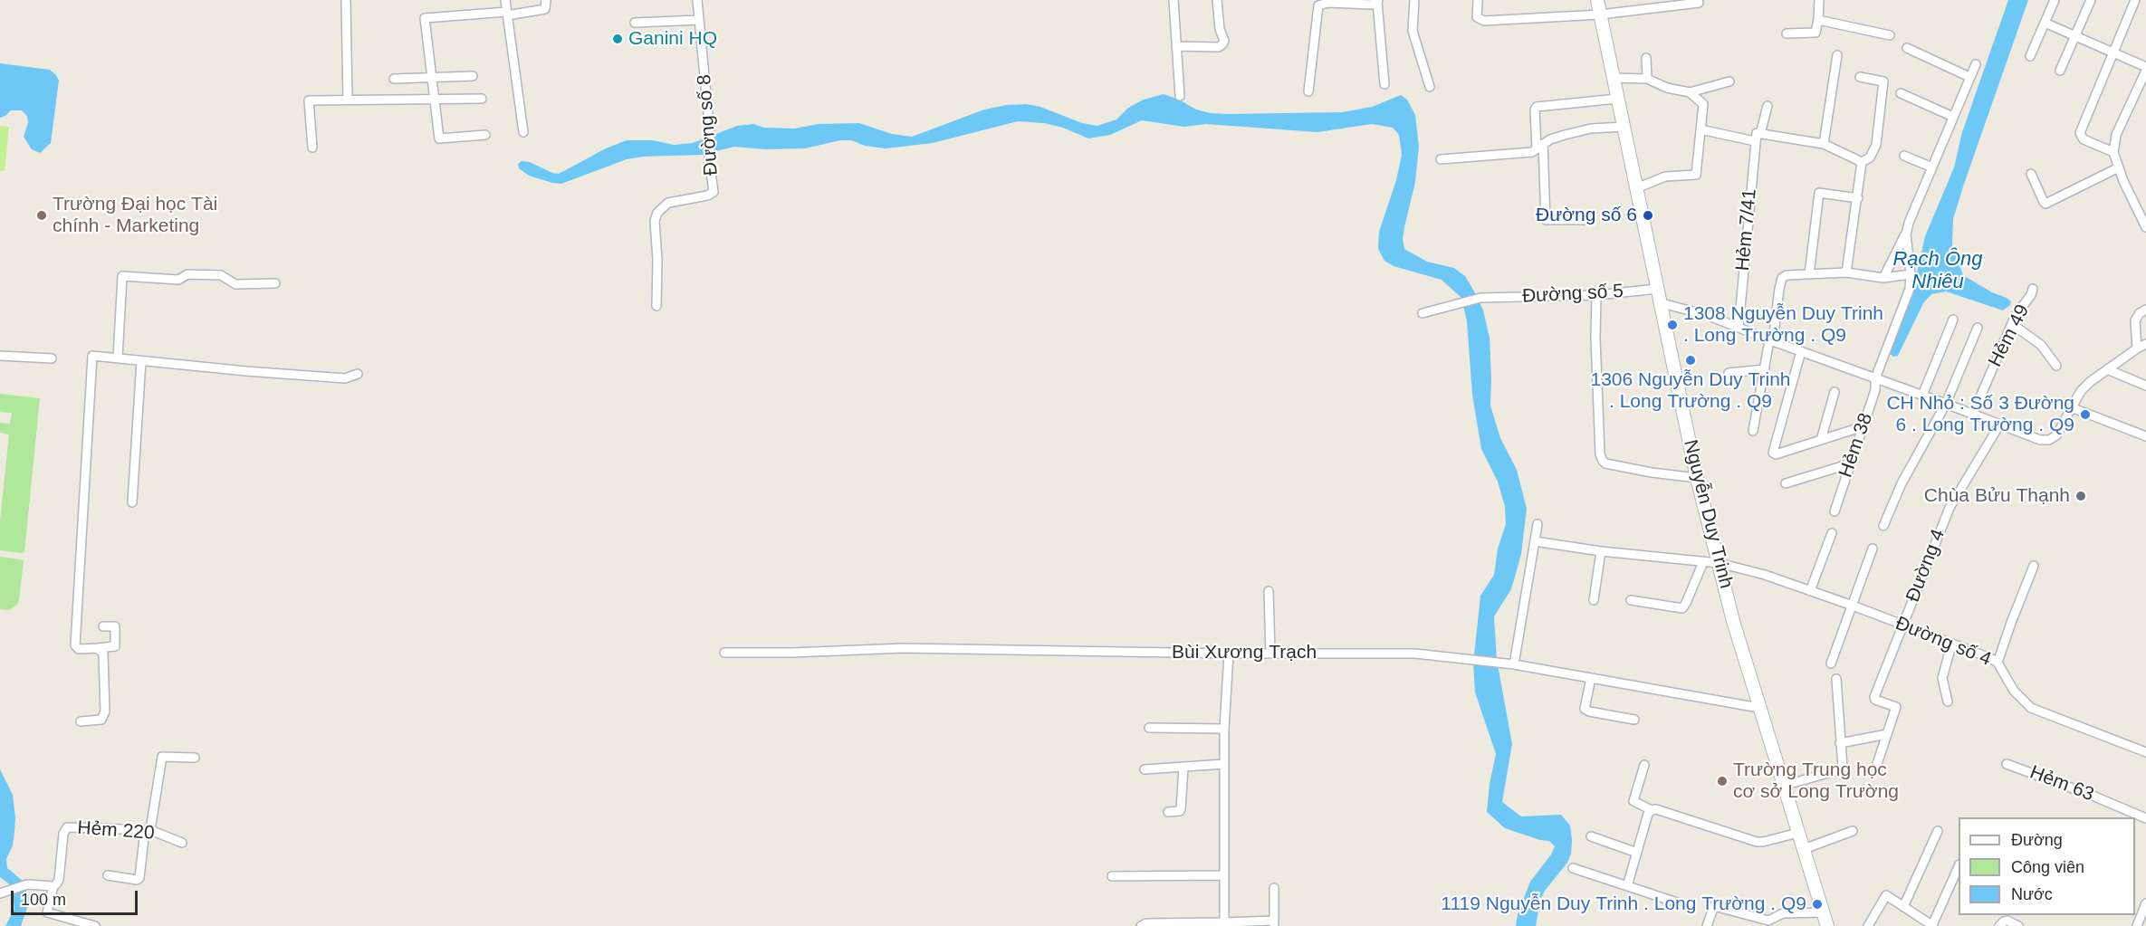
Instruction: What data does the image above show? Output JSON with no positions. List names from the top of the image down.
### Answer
{
  "streets": {
    "main road": ["Nguyễn Duy Trinh"],
    "street": [
      "Đường số 8",
      "Hẻm 7/41",
      "Đường số 5",
      "Hẻm 49",
      "Hẻm 38",
      "Đường 4",
      "Đường số 4",
      "Bùi Xương Trạch",
      "Hẻm 63",
      "Hẻm 220"
    ]
  },
  "crossings": [
    ["Đường số 5", "Nguyễn Duy Trinh"],
    ["Nguyễn Duy Trinh", "Đường số 4"],
    ["Nguyễn Duy Trinh", "Bùi Xương Trạch"],
    ["Đường 4", "Đường số 4"]
  ],
  "water": ["Rạch Ông Nhiêu"],
  "places": [
    "Ganini HQ",
    "Trường Đại học Tài chính - Marketing",
    "Đường số 6",
    "1308 Nguyễn Duy Trinh . Long Trường . Q9",
    "1306 Nguyễn Duy Trinh . Long Trường . Q9",
    "CH Nhỏ : Số 3 Đường 6 . Long Trường . Q9",
    "Chùa Bửu Thạnh",
    "Trường Trung học cơ sở Long Trường",
    "1119 Nguyễn Duy Trinh . Long Trường . Q9"
  ],
  "legend": ["Đường", "Công viên", "Nước"],
  "scale_bar": "100 m"
}
